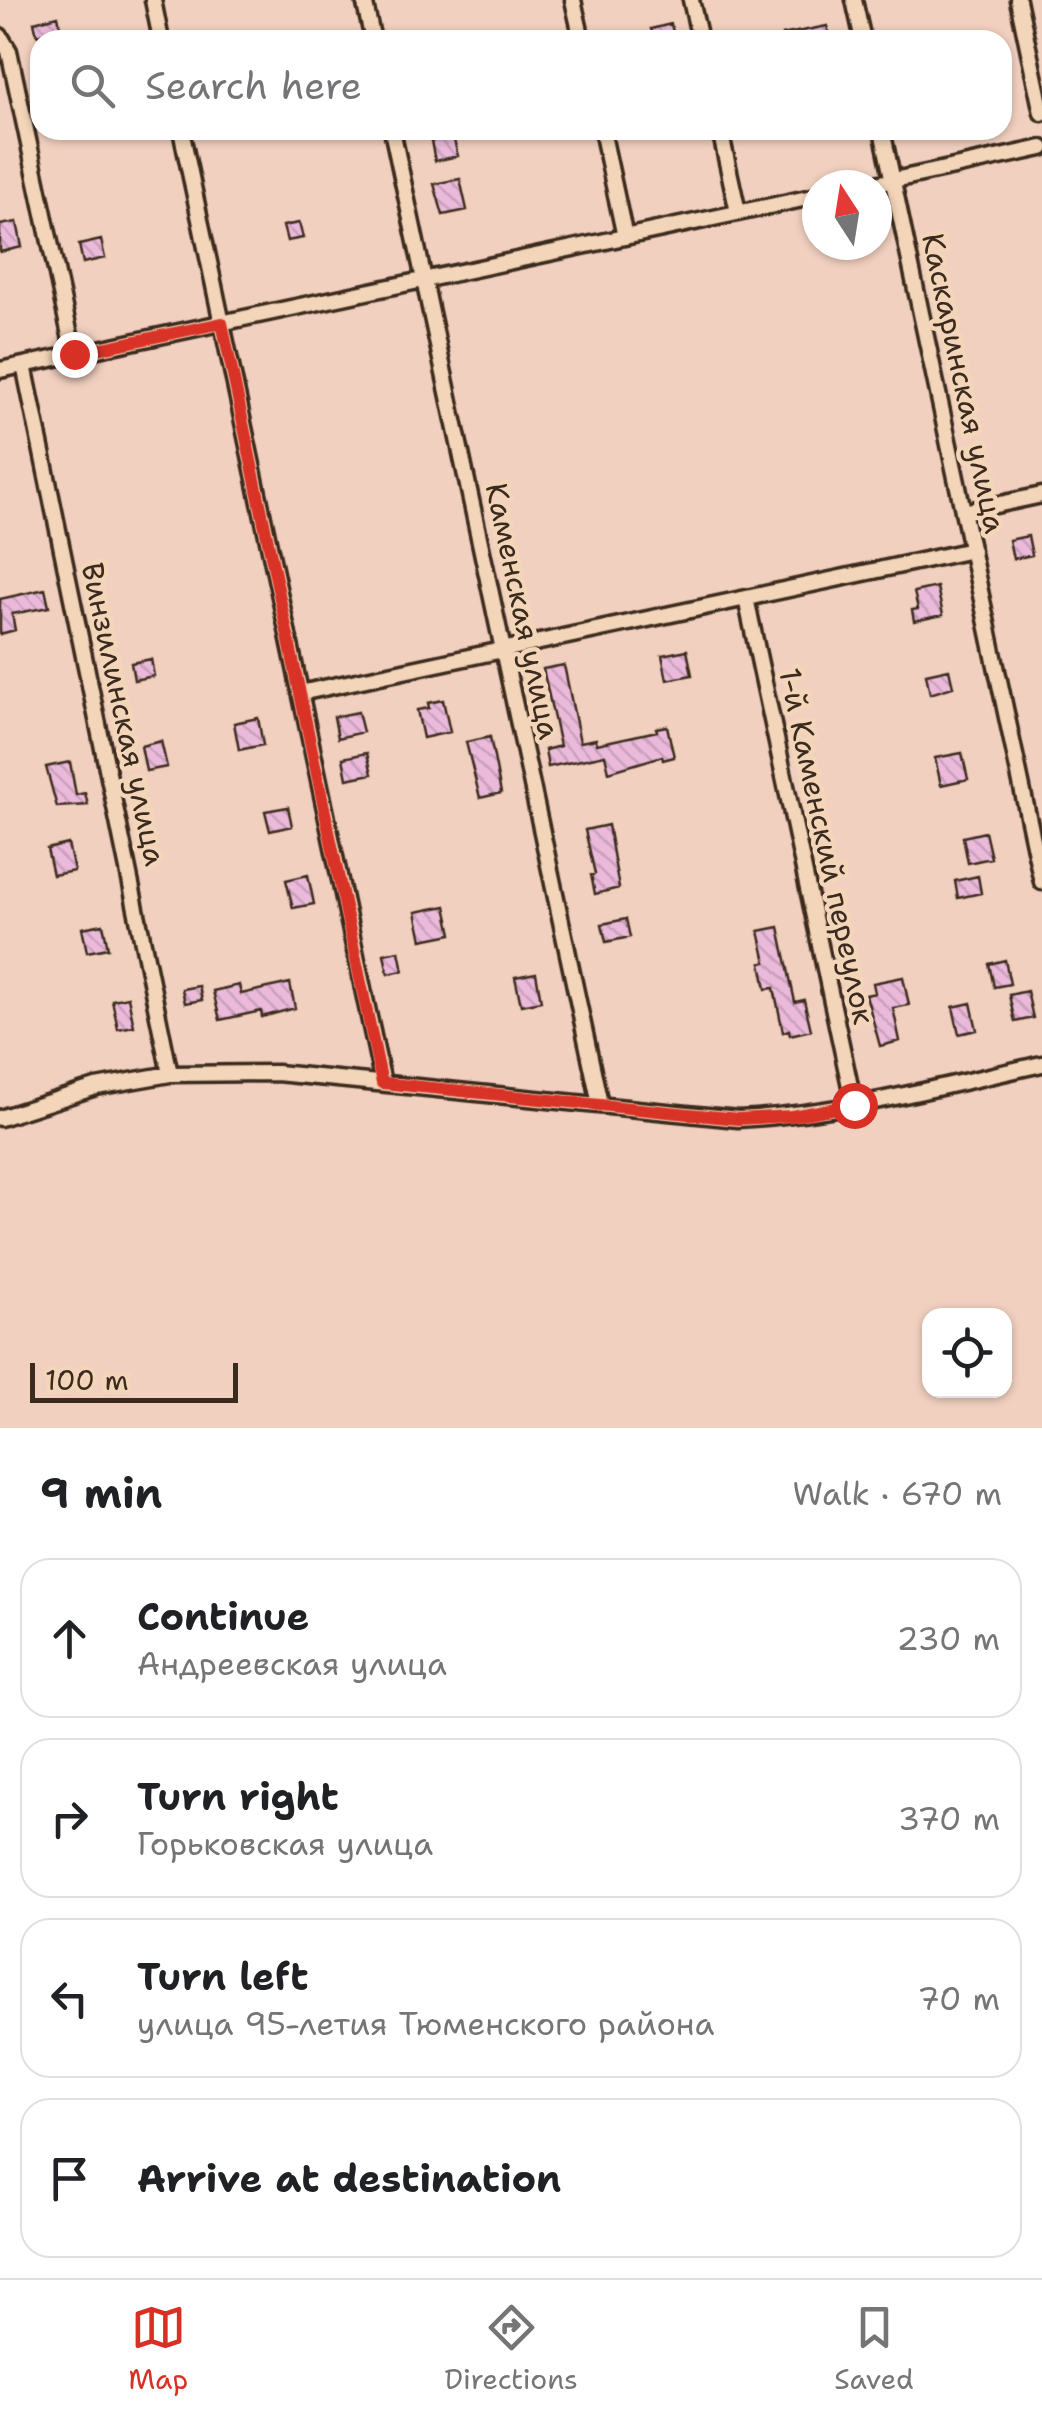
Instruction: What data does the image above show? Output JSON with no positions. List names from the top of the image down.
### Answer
{
  "streets": {
    "street": [
      "Каскаринская улица",
      "Каменская улица",
      "Винзилинская улица",
      "1-й Каменский переулок"
    ]
  },
  "scale_bar": "100 m",
  "north": "top",
  "page": {
    "search": "Search here",
    "scale": "100 m",
    "heading": ["9 min", "Walk · 670 m"],
    "list": [
      ["Continue", "Андреевская улица", "230 m"],
      ["Turn right", "Горьковская улица", "370 m"],
      ["Turn left", "улица 95-летия Тюменского района", "70 m"],
      "Arrive at destination"
    ],
    "nav": ["Map", "Directions", "Saved"]
  }
}
